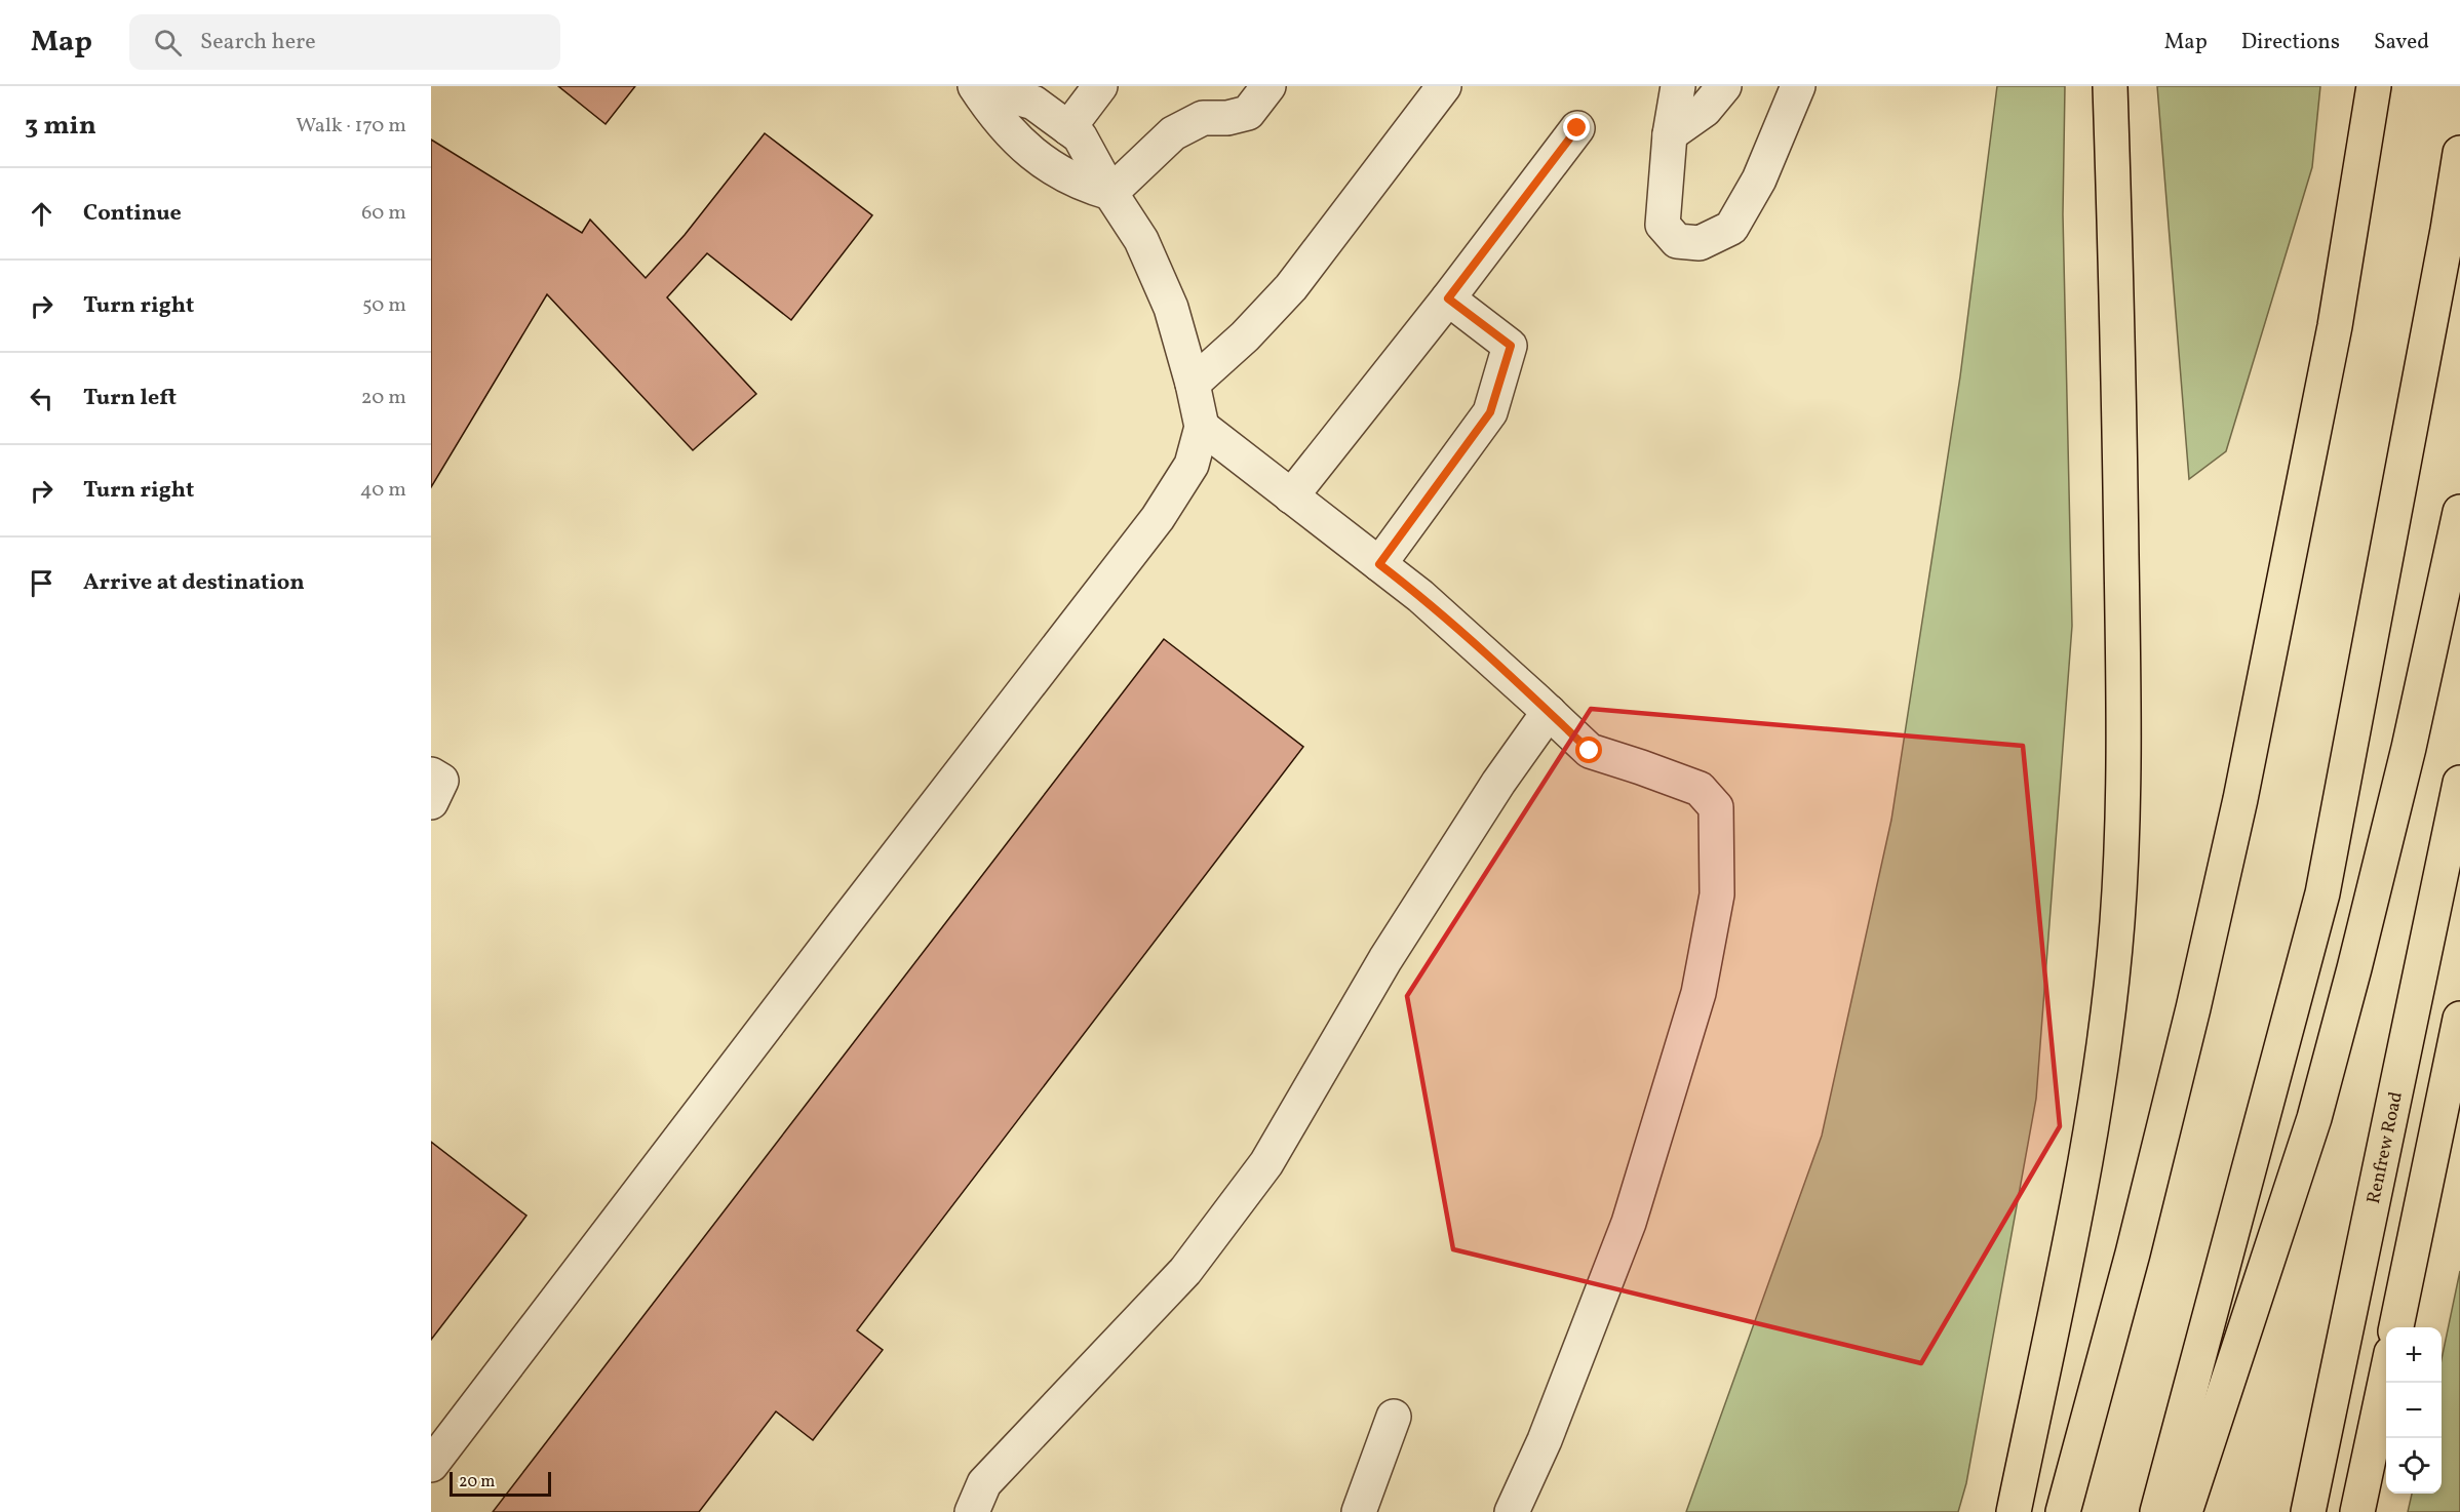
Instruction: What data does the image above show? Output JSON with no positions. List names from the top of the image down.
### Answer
{
  "streets": {
    "main road": ["Renfrew Road"]
  },
  "scale_bar": "20 m",
  "page": {
    "header": "Map",
    "search": "Search here",
    "nav": ["Map", "Directions", "Saved"],
    "heading": ["3 min", "Walk · 170 m"],
    "list": [
      ["Continue", "60 m"],
      ["Turn right", "50 m"],
      ["Turn left", "20 m"],
      ["Turn right", "40 m"],
      "Arrive at destination"
    ],
    "map_buttons": ["+", "−"],
    "scale": "20 m"
  }
}
